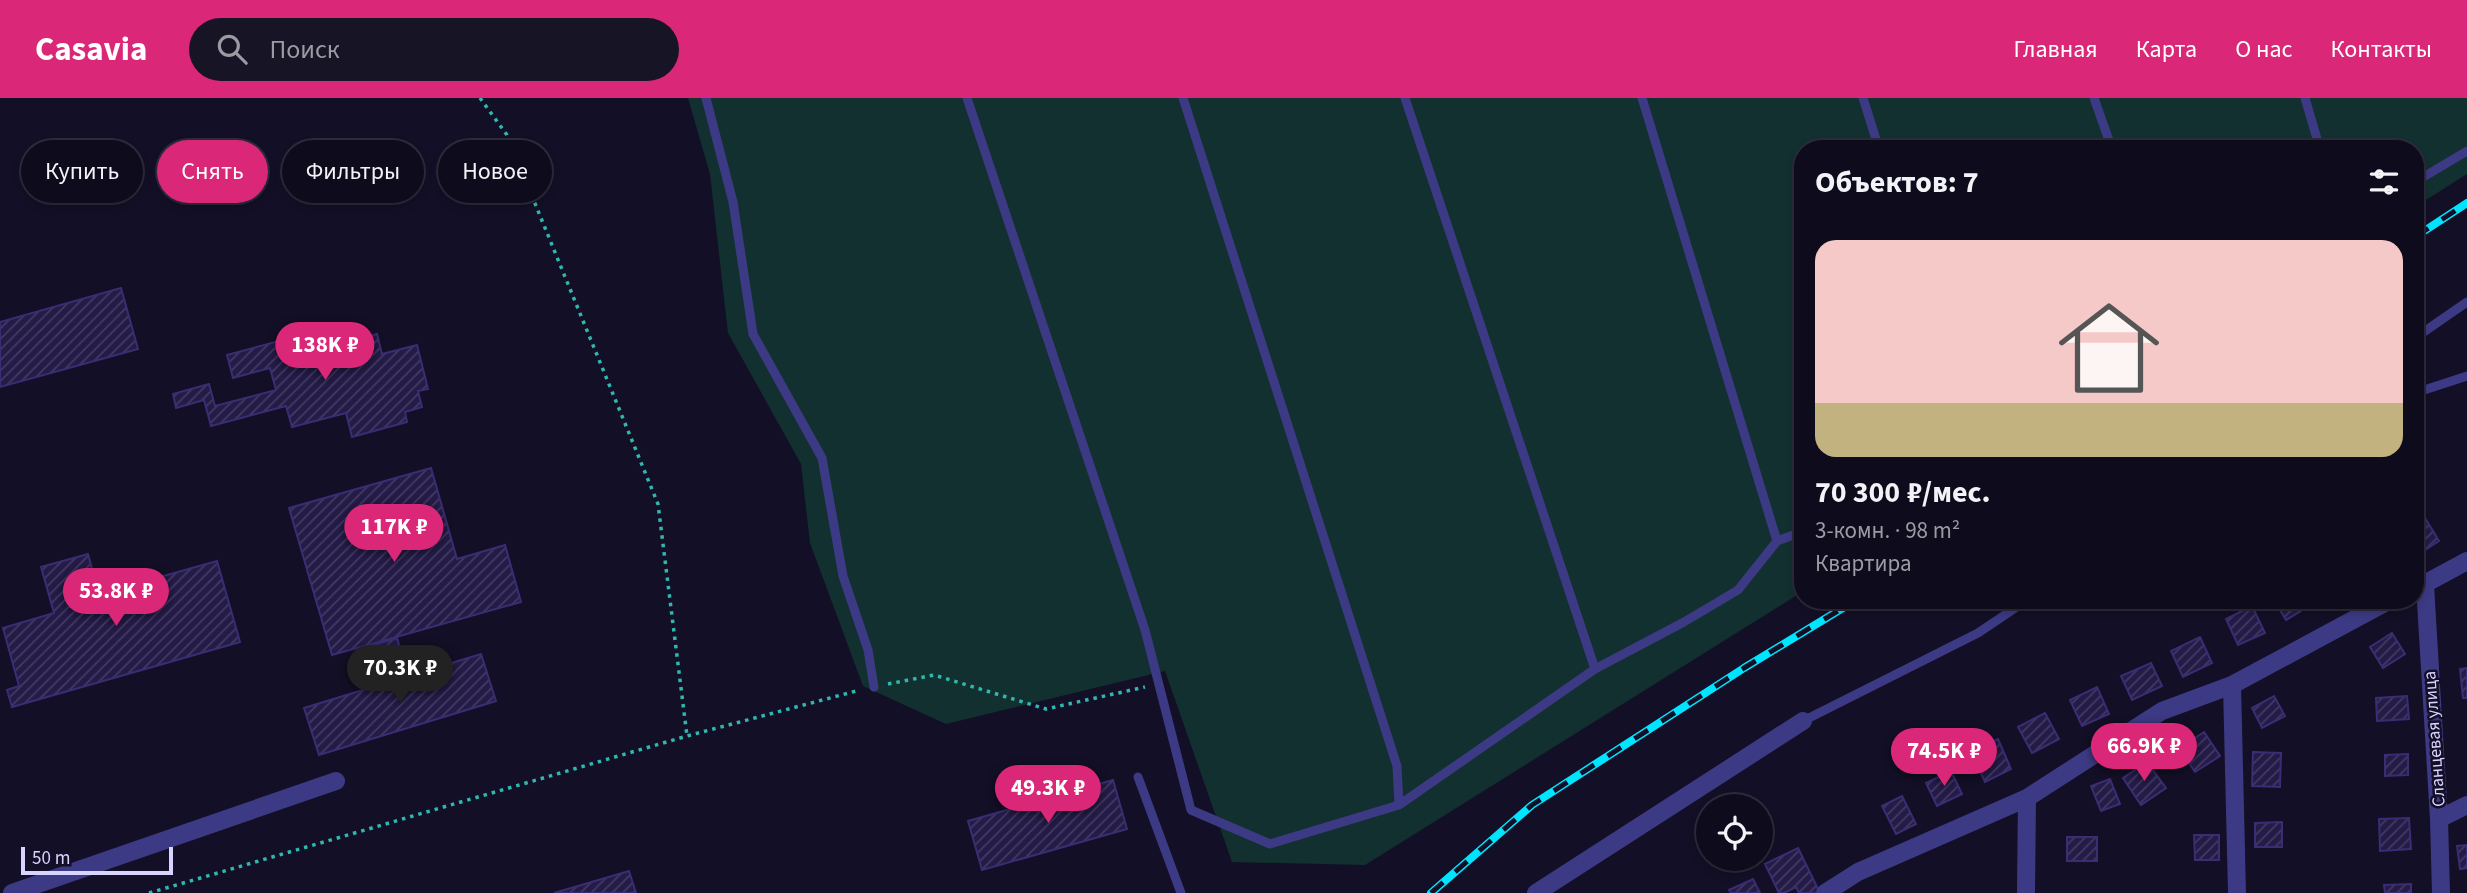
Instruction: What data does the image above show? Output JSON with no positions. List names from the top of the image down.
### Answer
{
  "streets": {
    "street": ["Сланцевая улица"]
  },
  "scale_bar": "50 m",
  "page": {
    "header": "Casavia",
    "search": "Поиск",
    "nav": [
      "Главная",
      "Карта",
      "О нас",
      "Контакты"
    ],
    "chip": [
      "Купить",
      "Снять",
      "Фильтры",
      "Новое"
    ],
    "heading": "Объектов: 7",
    "list": [
      {
        "name": "70 300 ₽/мес.",
        "note": "3-комн. · 98 m² · Квартира"
      }
    ],
    "price": [
      "138K ₽",
      "117K ₽",
      "53.8K ₽",
      "70.3K ₽",
      "66.9K ₽",
      "74.5K ₽",
      "49.3K ₽"
    ],
    "scale": "50 m"
  }
}
